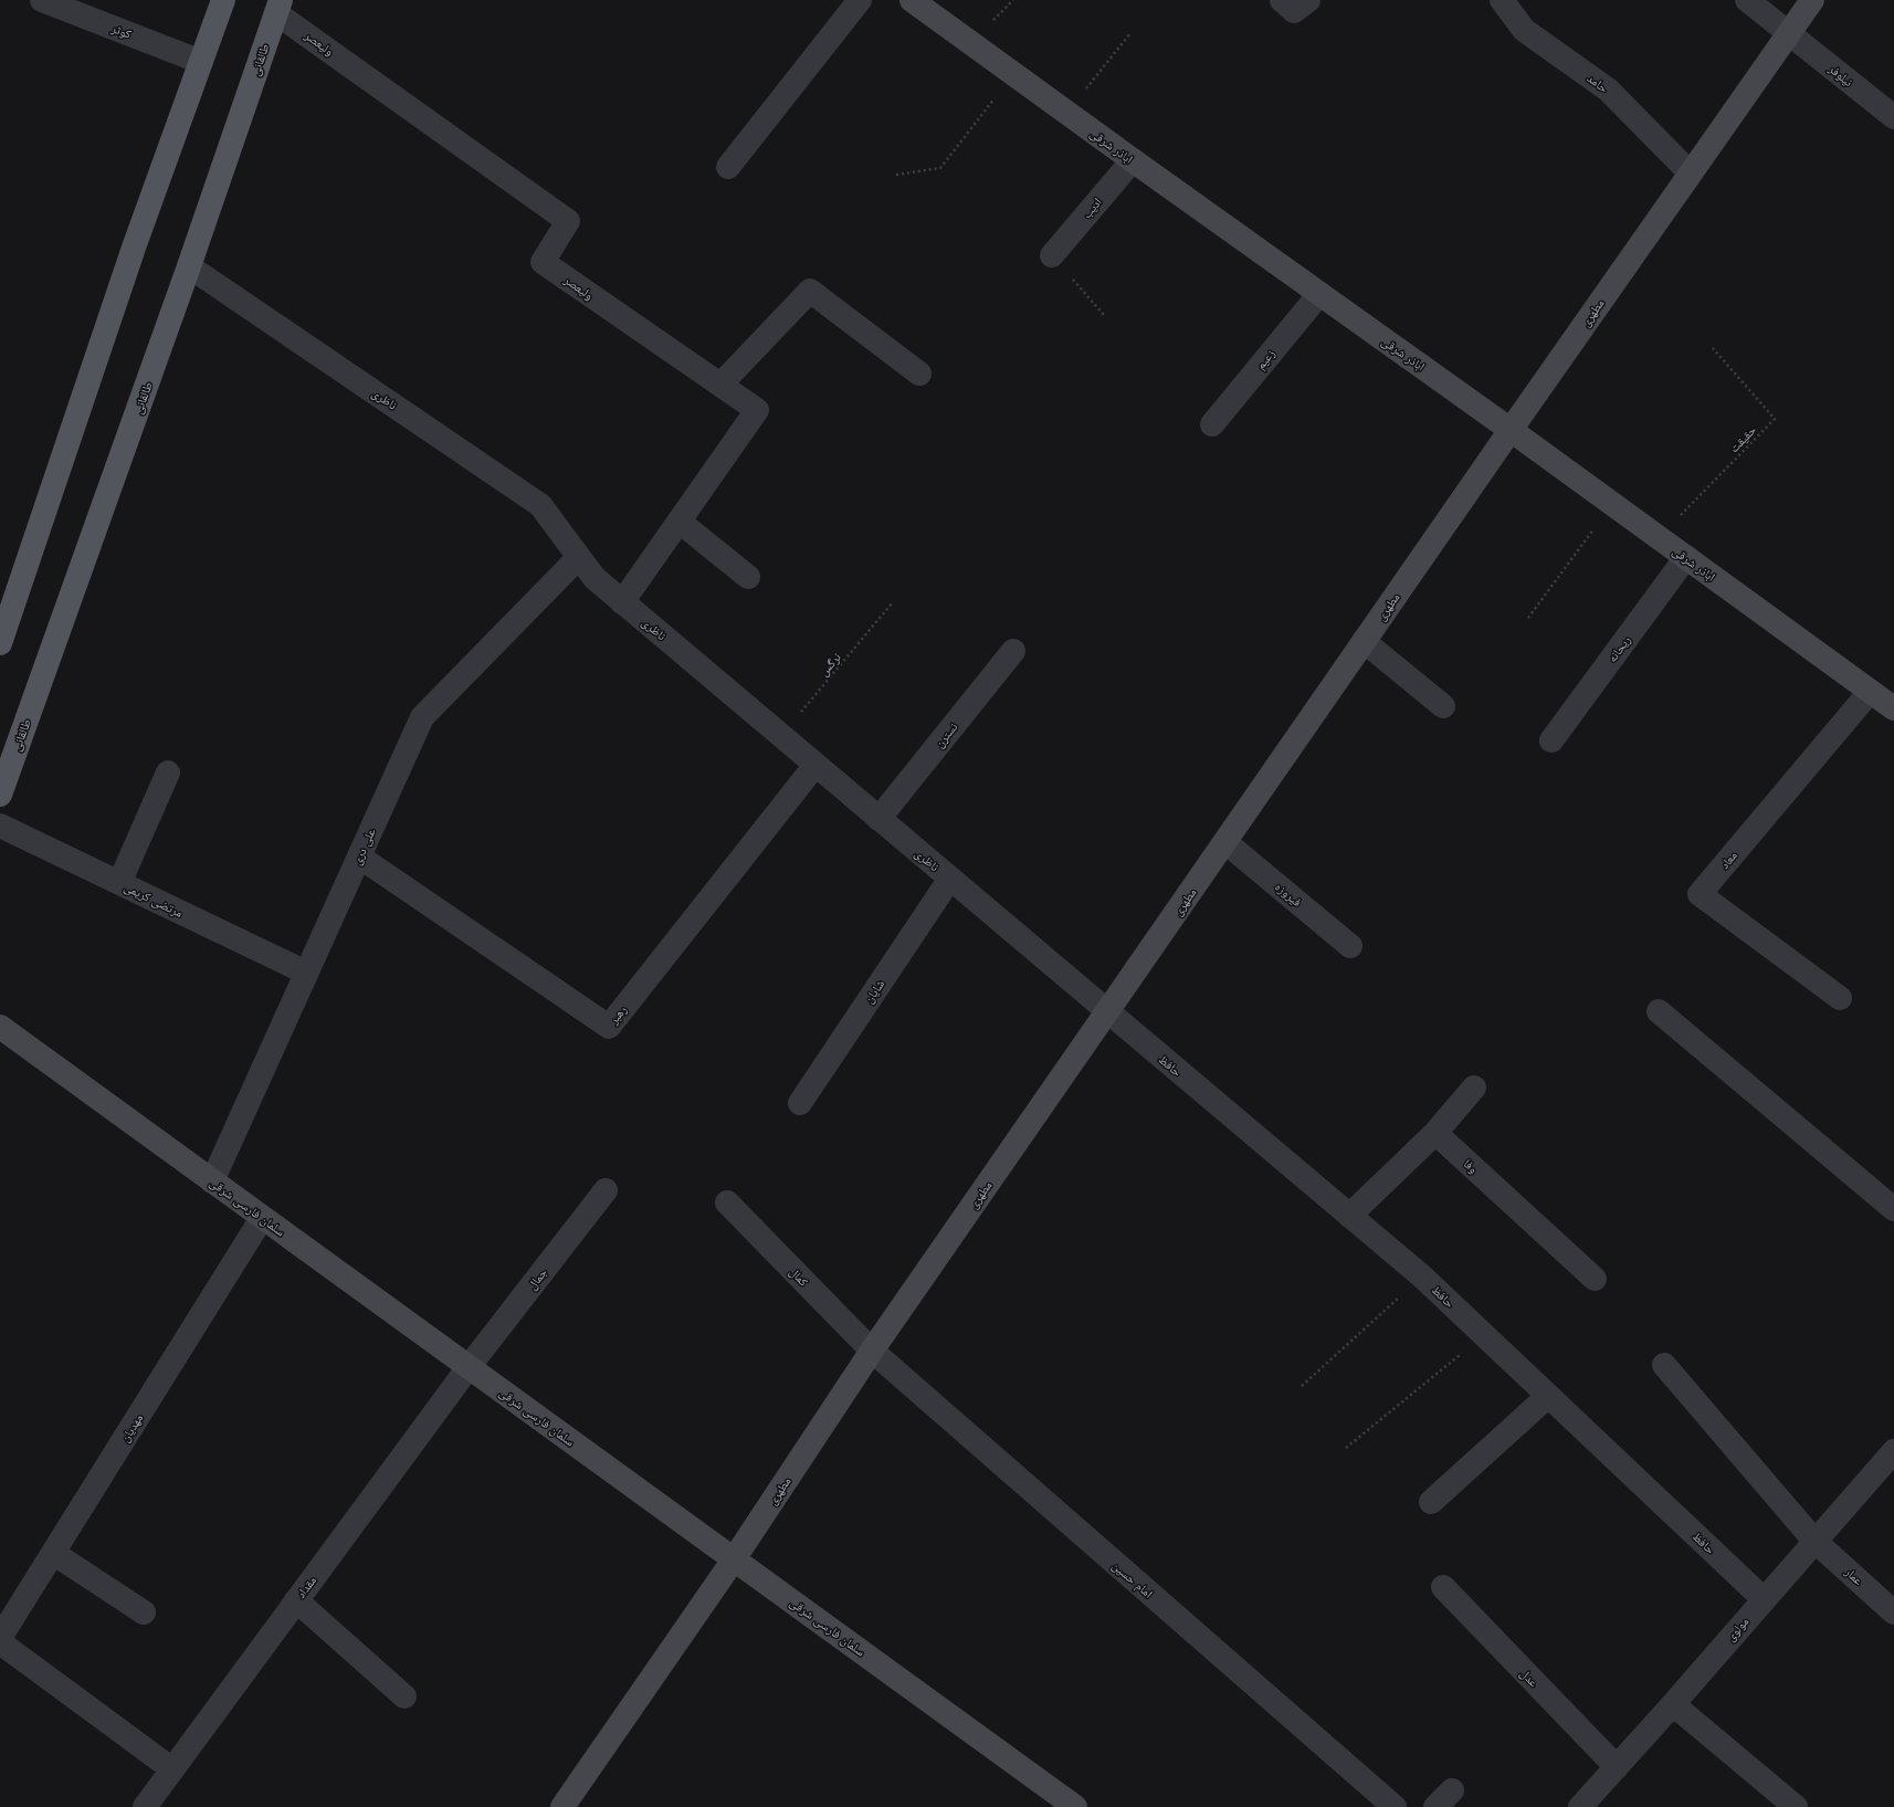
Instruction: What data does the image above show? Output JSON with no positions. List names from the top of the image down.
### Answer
{
  "streets": {
    "main road": ["طالقانی"],
    "street": [
      "کوثر",
      "ولیعصر",
      "نیلوفر",
      "حامد",
      "اباذر شرقی",
      "ادیب",
      "مطهری",
      "زعیم",
      "ناظری",
      "ریحانه",
      "نسترن",
      "علی دری",
      "معاد",
      "فیروزه",
      "مرتضی کریمی",
      "شایان",
      "رهبر",
      "حافظ",
      "وفا",
      "سلمان فارسی شرقی",
      "کمال",
      "جمال",
      "مهدیان",
      "عمار",
      "امام حسین",
      "مقداد",
      "مولوی",
      "عدل"
    ],
    "path": ["حقیقت", "نرگس"]
  },
  "crossings": [
    ["ولیعصر", "طالقانی"],
    ["ولیعصر", "ناظری"],
    ["طالقانی", "ناظری"],
    ["نیلوفر", "مطهری"],
    ["حامد", "مطهری"],
    ["اباذر شرقی", "ادیب"],
    ["اباذر شرقی", "مطهری"],
    ["اباذر شرقی", "زعیم"],
    ["اباذر شرقی", "حقیقت"],
    ["اباذر شرقی", "ریحانه"],
    ["اباذر شرقی", "معاد"],
    ["مطهری", "ناظری"],
    ["مطهری", "فیروزه"],
    ["مطهری", "حافظ"],
    ["مطهری", "سلمان فارسی شرقی"],
    ["مطهری", "کمال"],
    ["مطهری", "امام حسین"],
    ["ناظری", "نرگس"],
    ["ناظری", "نسترن"],
    ["ناظری", "علی دری"],
    ["ناظری", "شایان"],
    ["ناظری", "رهبر"],
    ["ناظری", "حافظ"],
    ["علی دری", "مرتضی کریمی"],
    ["علی دری", "رهبر"],
    ["علی دری", "سلمان فارسی شرقی"],
    ["حافظ", "مولوی"],
    ["سلمان فارسی شرقی", "جمال"],
    ["سلمان فارسی شرقی", "مهدیان"],
    ["سلمان فارسی شرقی", "مقداد"],
    ["کمال", "امام حسین"],
    ["جمال", "مقداد"],
    ["عمار", "مولوی"],
    ["مولوی", "عدل"]
  ]
}
